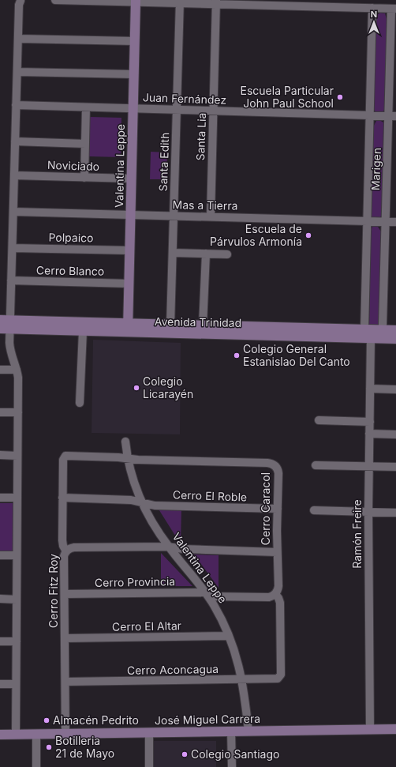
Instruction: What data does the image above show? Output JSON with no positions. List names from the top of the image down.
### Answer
{
  "streets": {
    "main road": ["Valentina Leppe", "Avenida Trinidad", "José Miguel Carrera"],
    "street": [
      "Juan Fernández",
      "Santa Lia",
      "Santa Edith",
      "Noviciado",
      "Marigen",
      "Mas a Tierra",
      "Polpaico",
      "Cerro Blanco",
      "Cerro El Roble",
      "Cerro Caracol",
      "Ramón Freire",
      "Cerro Provincia",
      "Cerro Fitz Roy",
      "Cerro El Altar",
      "Cerro Aconcagua"
    ]
  },
  "crossings": [
    ["Juan Fernández", "Santa Lia"],
    ["Juan Fernández", "Santa Edith"],
    ["Juan Fernández", "Valentina Leppe"],
    ["Juan Fernández", "Marigen"],
    ["Santa Lia", "Mas a Tierra"],
    ["Santa Edith", "Mas a Tierra"],
    ["Santa Edith", "Avenida Trinidad"],
    ["Noviciado", "Valentina Leppe"],
    ["Valentina Leppe", "Mas a Tierra"],
    ["Valentina Leppe", "Polpaico"],
    ["Valentina Leppe", "Cerro Blanco"],
    ["Valentina Leppe", "Avenida Trinidad"],
    ["Valentina Leppe", "Cerro El Roble"],
    ["Valentina Leppe", "Cerro Caracol"],
    ["Valentina Leppe", "Cerro Provincia"],
    ["Valentina Leppe", "Cerro Fitz Roy"],
    ["Valentina Leppe", "Cerro El Altar"],
    ["Valentina Leppe", "Cerro Aconcagua"],
    ["Valentina Leppe", "José Miguel Carrera"],
    ["Marigen", "Mas a Tierra"],
    ["Marigen", "Avenida Trinidad"],
    ["Avenida Trinidad", "Ramón Freire"],
    ["Cerro El Roble", "Cerro Caracol"],
    ["Cerro El Roble", "Cerro Fitz Roy"],
    ["Cerro Caracol", "Cerro Fitz Roy"],
    ["Cerro Caracol", "Cerro Aconcagua"],
    ["Ramón Freire", "José Miguel Carrera"],
    ["Cerro Provincia", "Cerro Fitz Roy"],
    ["Cerro Fitz Roy", "Cerro El Altar"],
    ["Cerro Fitz Roy", "Cerro Aconcagua"],
    ["Cerro Fitz Roy", "José Miguel Carrera"]
  ],
  "places": [
    "Escuela Particular John Paul School",
    "Escuela de Párvulos Armonía",
    "Colegio General Estanislao Del Canto",
    "Colegio Licarayén",
    "Almacén Pedrito",
    "Botilleria 21 de Mayo",
    "Colegio Santiago"
  ],
  "north": "top"
}
